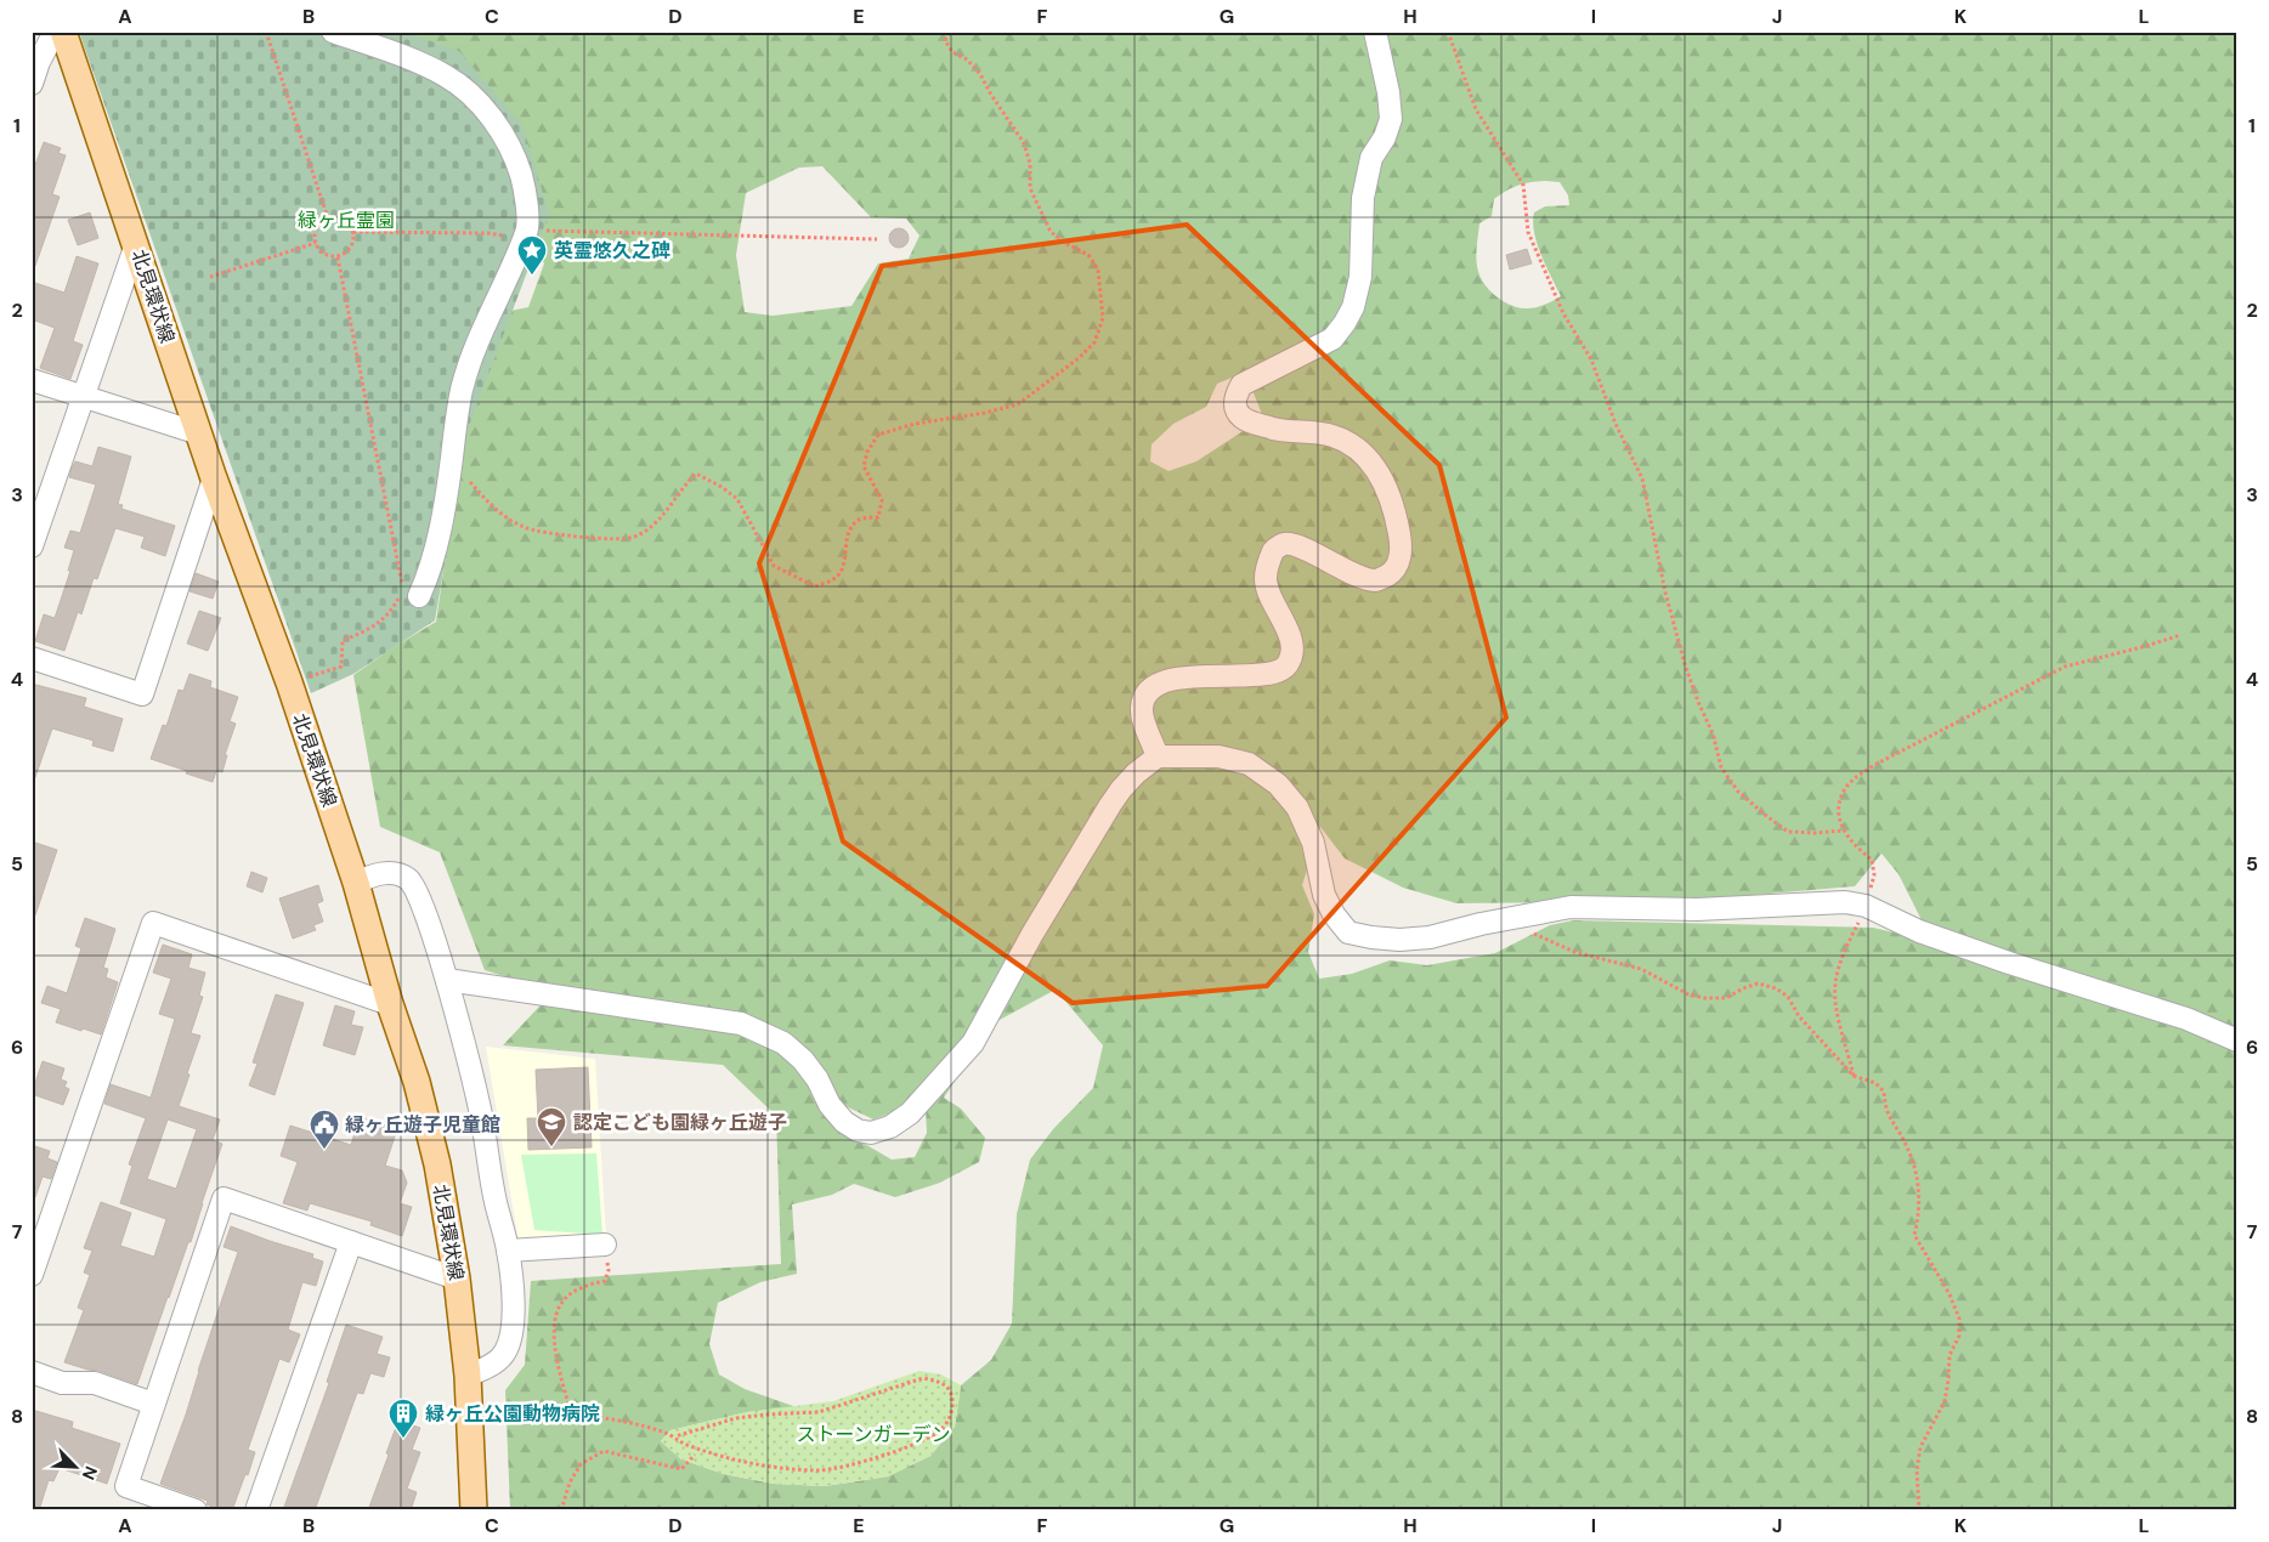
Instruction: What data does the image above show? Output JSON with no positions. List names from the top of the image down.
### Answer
{
  "streets": {
    "main road": ["北見環状線"]
  },
  "parks": ["緑ヶ丘霊園", "ストーンガーデン"],
  "places": {
    "place": ["英霊悠久之碑"],
    "school or university": ["認定こども園緑ヶ丘遊子"],
    "public building": ["緑ヶ丘遊子児童館"],
    "building": ["緑ヶ丘公園動物病院"]
  },
  "north": "bottom right",
  "grid": {
    "columns": [
      "A",
      "B",
      "C",
      "D",
      "E",
      "F",
      "G",
      "H",
      "I",
      "J",
      "K",
      "L"
    ],
    "rows": [
      "1",
      "2",
      "3",
      "4",
      "5",
      "6",
      "7",
      "8"
    ]
  }
}
